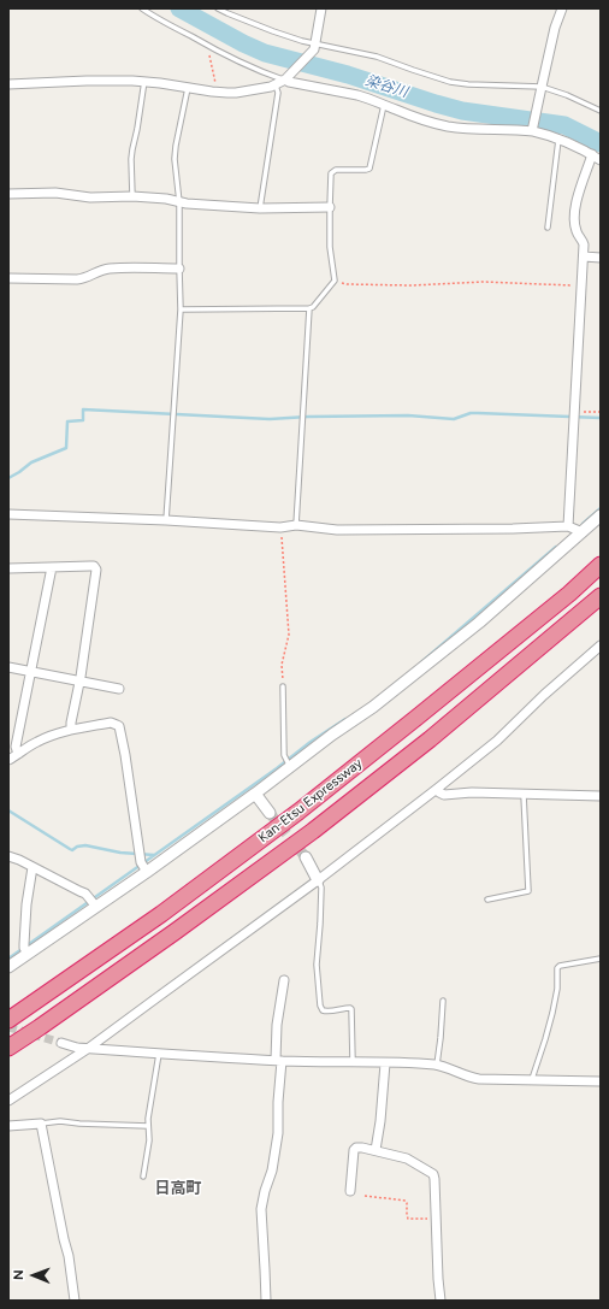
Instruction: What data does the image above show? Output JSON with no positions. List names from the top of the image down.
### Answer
{
  "streets": {
    "highway": ["Kan-Etsu Expressway"]
  },
  "districts": ["日高町"],
  "water": ["染谷川"],
  "north": "left"
}
